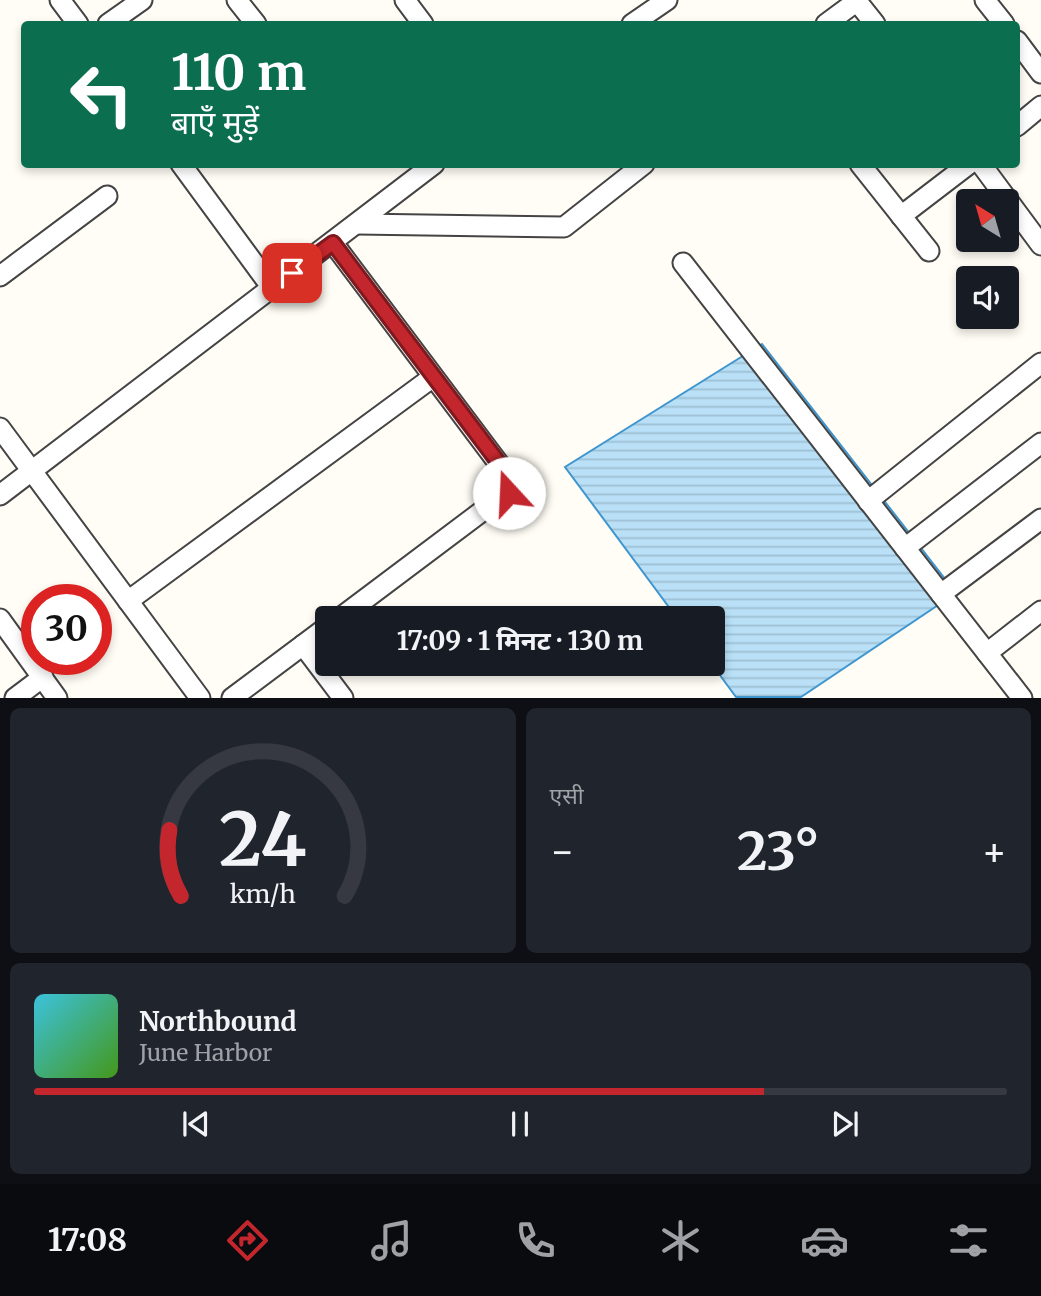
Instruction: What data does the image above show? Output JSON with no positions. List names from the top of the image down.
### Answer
{
  "north": "top left",
  "page": {
    "turn": ["110 m", "बाएँ मुड़ें"],
    "limit": "30",
    "trip": "17:09 · 1 मिनट · 130 m",
    "tile": "एसी",
    "heat": ["−", "23°", "+"],
    "song": ["Northbound", "June Harbor"],
    "tabs": "17:08",
    "gauge": ["24", "km/h"]
  }
}
